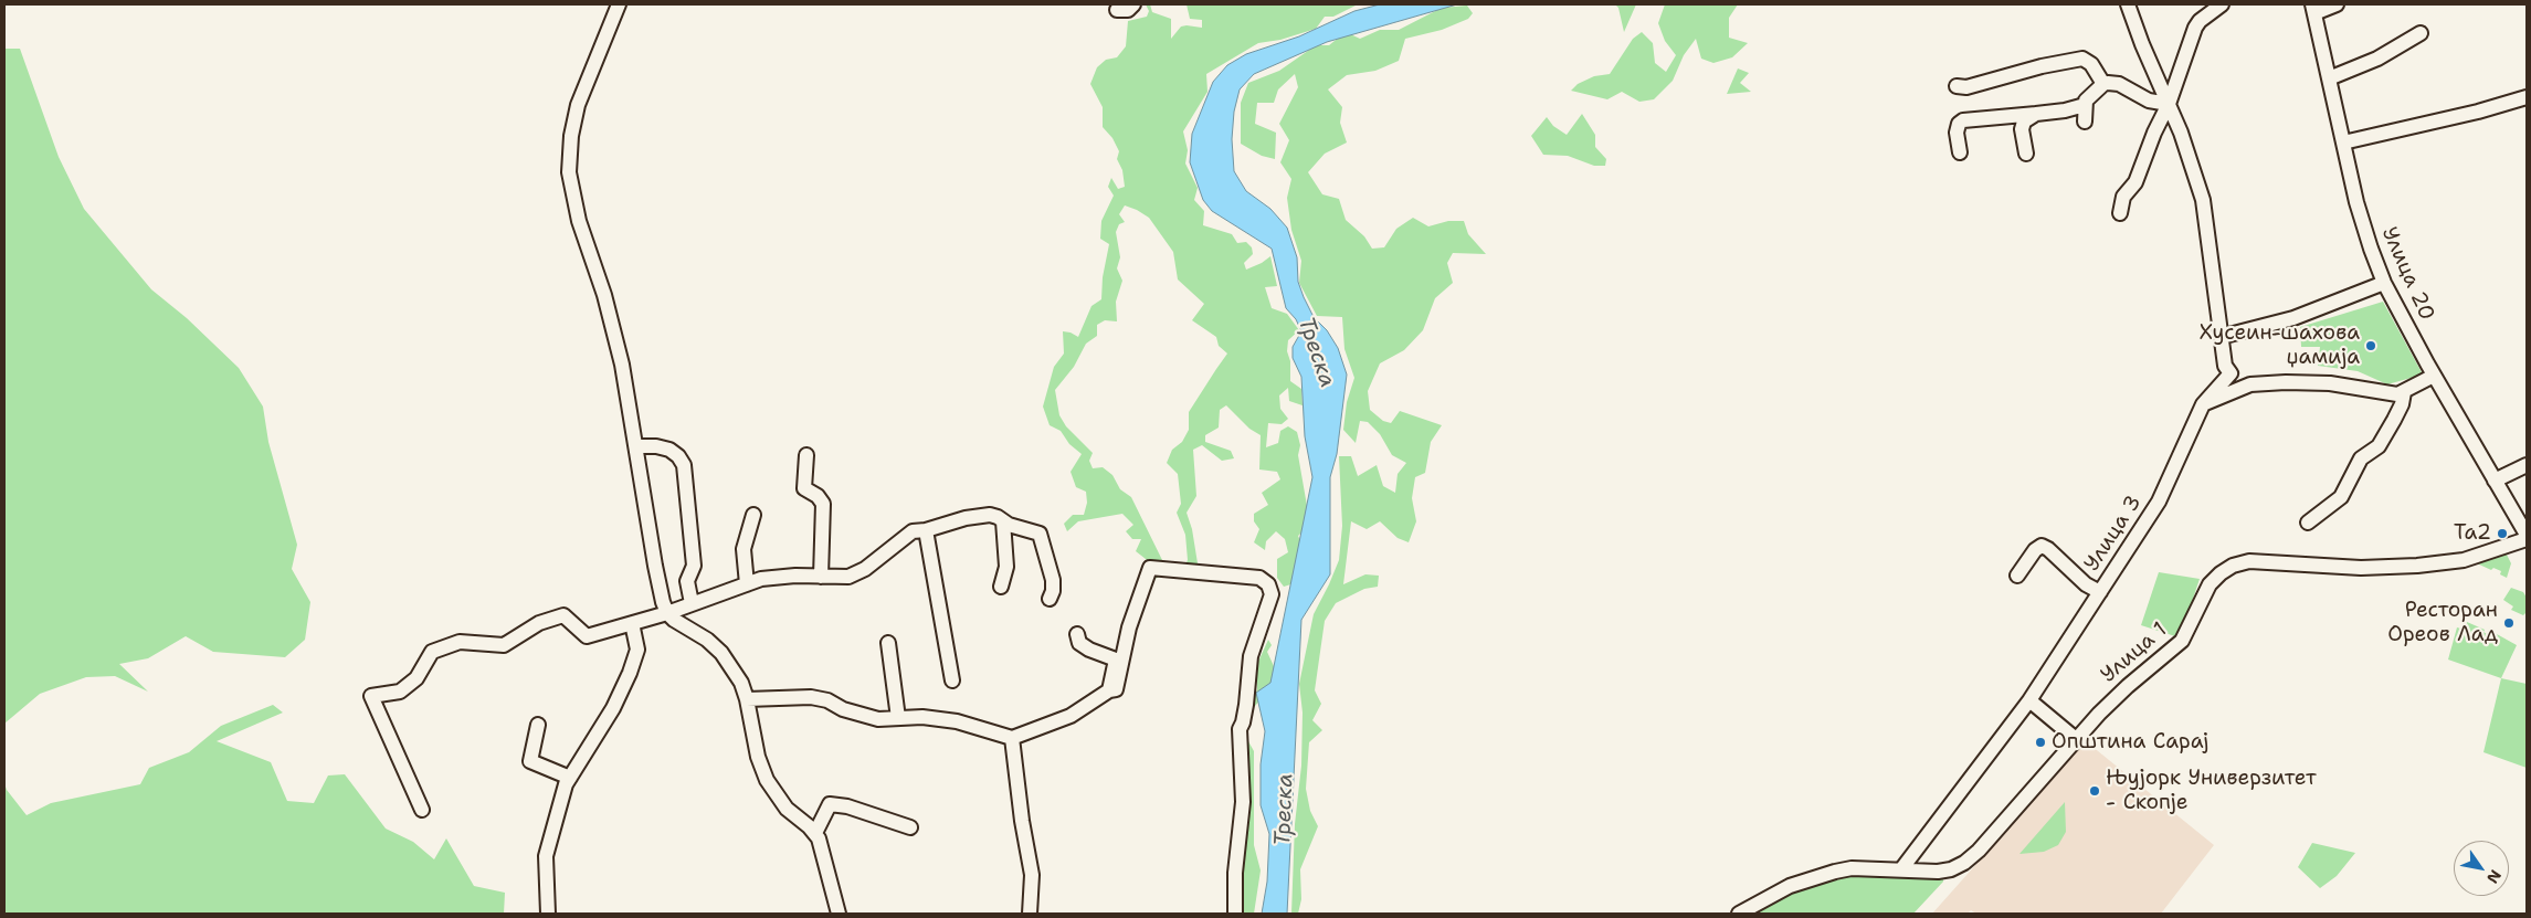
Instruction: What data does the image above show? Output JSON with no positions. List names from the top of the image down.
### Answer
{
  "streets": {
    "street": ["Улица 20", "Улица 3", "Улица 1"]
  },
  "crossings": [
    ["Улица 3", "Улица 1"]
  ],
  "water": ["Треска"],
  "places": [
    "Хусеин-шахова џамија",
    "Ta2",
    "Ресторан Ореов Лад",
    "Општина Сарај",
    "Њујорк Универзитет - Скопје"
  ],
  "north": "bottom right"
}
